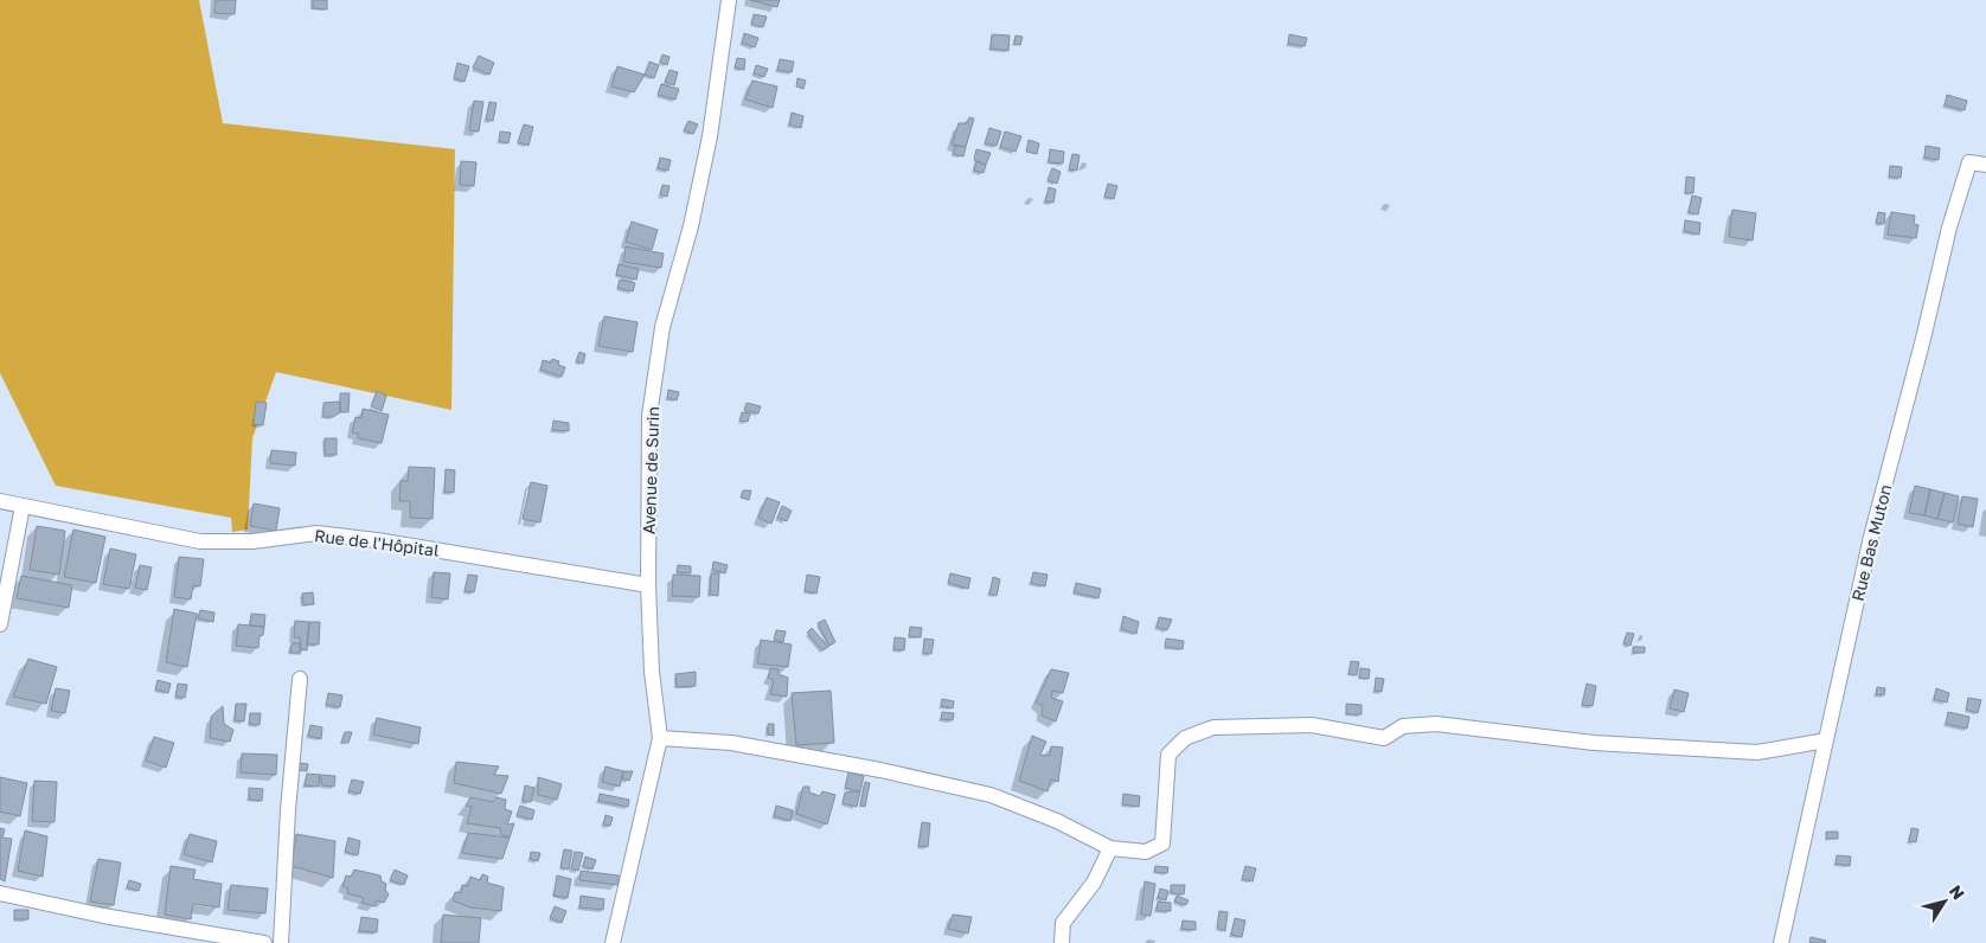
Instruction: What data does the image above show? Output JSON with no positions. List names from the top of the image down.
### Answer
{
  "streets": {
    "street": ["Avenue de Surin", "Rue de l'Hôpital", "Rue Bas Muton"]
  },
  "crossings": [
    ["Avenue de Surin", "Rue de l'Hôpital"]
  ],
  "north": "top right"
}
